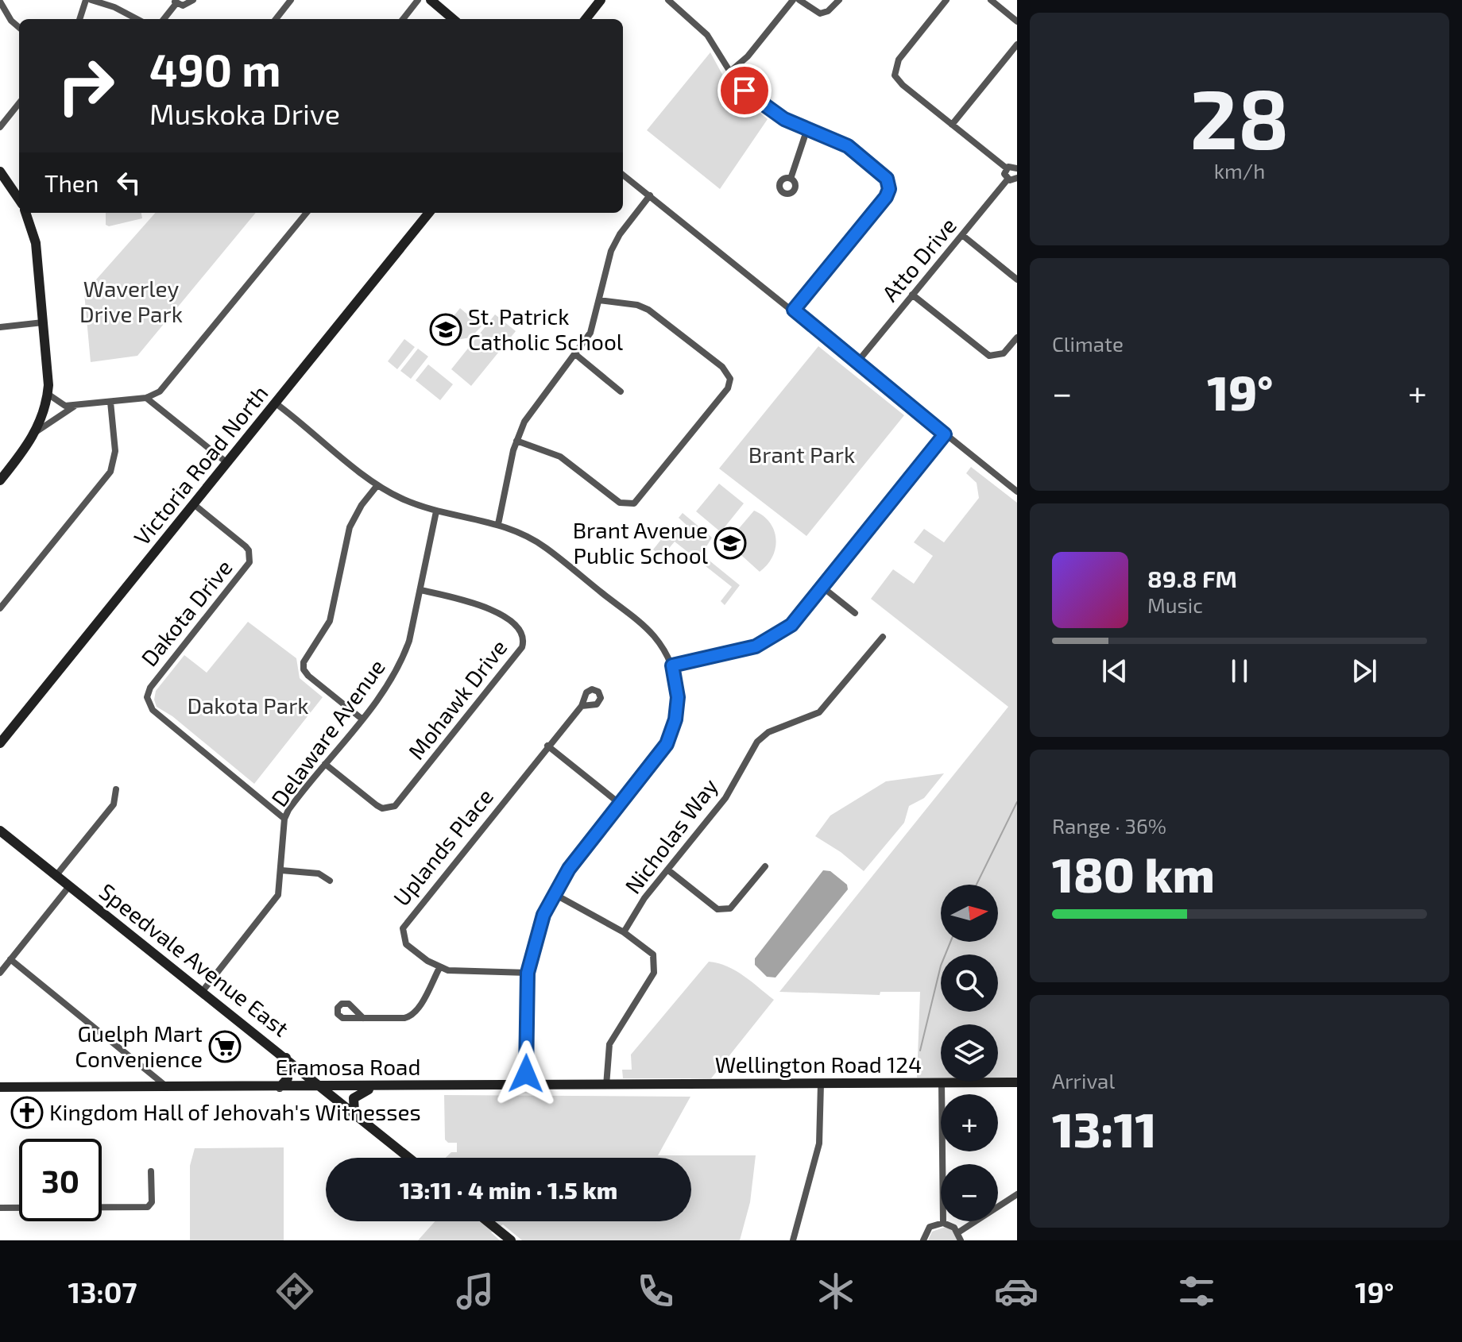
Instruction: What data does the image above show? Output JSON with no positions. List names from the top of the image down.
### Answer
{
  "streets": {
    "main road": [
      "Victoria Road North",
      "Speedvale Avenue East",
      "Wellington Road 124",
      "Eramosa Road"
    ],
    "street": [
      "Atto Drive",
      "Dakota Drive",
      "Mohawk Drive",
      "Delaware Avenue",
      "Nicholas Way",
      "Uplands Place"
    ]
  },
  "crossings": [
    ["Victoria Road North", "Dakota Drive"],
    ["Dakota Drive", "Delaware Avenue"],
    ["Mohawk Drive", "Delaware Avenue"],
    ["Delaware Avenue", "Speedvale Avenue East"],
    ["Speedvale Avenue East", "Eramosa Road"],
    ["Wellington Road 124", "Eramosa Road"]
  ],
  "parks": ["Waverley Drive Park", "Brant Park", "Dakota Park"],
  "places": {
    "school or university": ["St. Patrick Catholic School", "Brant Avenue Public School"],
    "supermarket": ["Guelph Mart Convenience"],
    "church": ["Kingdom Hall of Jehovah's Witnesses"]
  },
  "north": "right",
  "page": {
    "tile": [
      ["28", "km/h"],
      "Climate",
      ["Range · 36%", "180 km"],
      ["Arrival", "13:11"]
    ],
    "turn": ["490 m", "Muskoka Drive"],
    "then": "Then",
    "heat": ["−", "19°", "+"],
    "song": ["89.8 FM", "Music"],
    "map_buttons": ["+", "−"],
    "limit": "30",
    "trip": "13:11 · 4 min · 1.5 km",
    "tabs": ["13:07", "19°"]
  }
}
